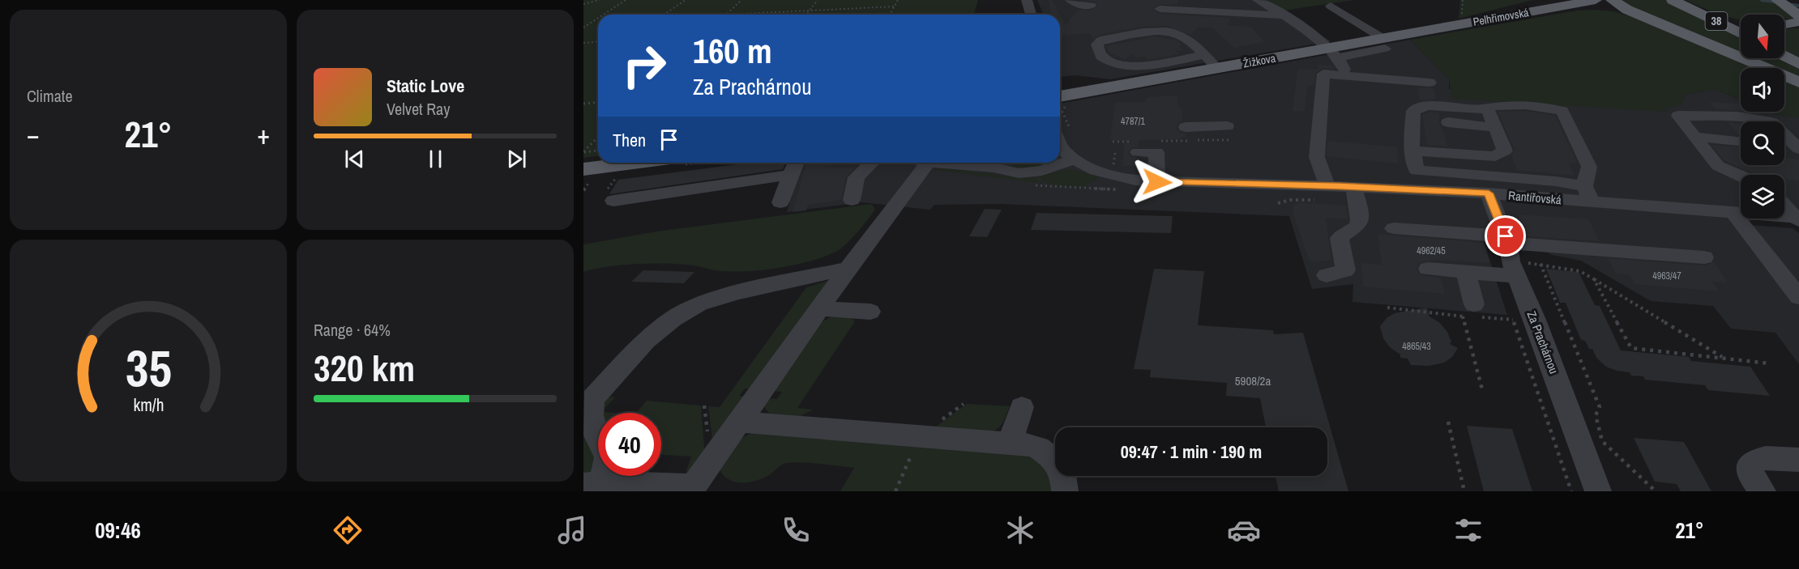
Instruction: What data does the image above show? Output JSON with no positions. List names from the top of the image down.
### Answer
{
  "streets": {
    "main road": ["Pelhřimovská", "38", "Žižkova"],
    "street": ["Rantířovská", "Za Prachárnou"]
  },
  "crossings": [
    ["Pelhřimovská", "Žižkova"],
    ["Rantířovská", "Za Prachárnou"]
  ],
  "house_numbers": [
    "4787/1",
    "4962/45",
    "4963/47",
    "4865/43",
    "5908/2a"
  ],
  "north": "bottom",
  "page": {
    "tile": [
      "Climate",
      ["Range · 64%", "320 km"]
    ],
    "turn": ["160 m", "Za Prachárnou"],
    "song": ["Static Love", "Velvet Ray"],
    "heat": ["−", "21°", "+"],
    "then": "Then",
    "limit": "40",
    "trip": "09:47 · 1 min · 190 m",
    "tabs": ["09:46", "21°"],
    "gauge": ["35", "km/h"]
  }
}
